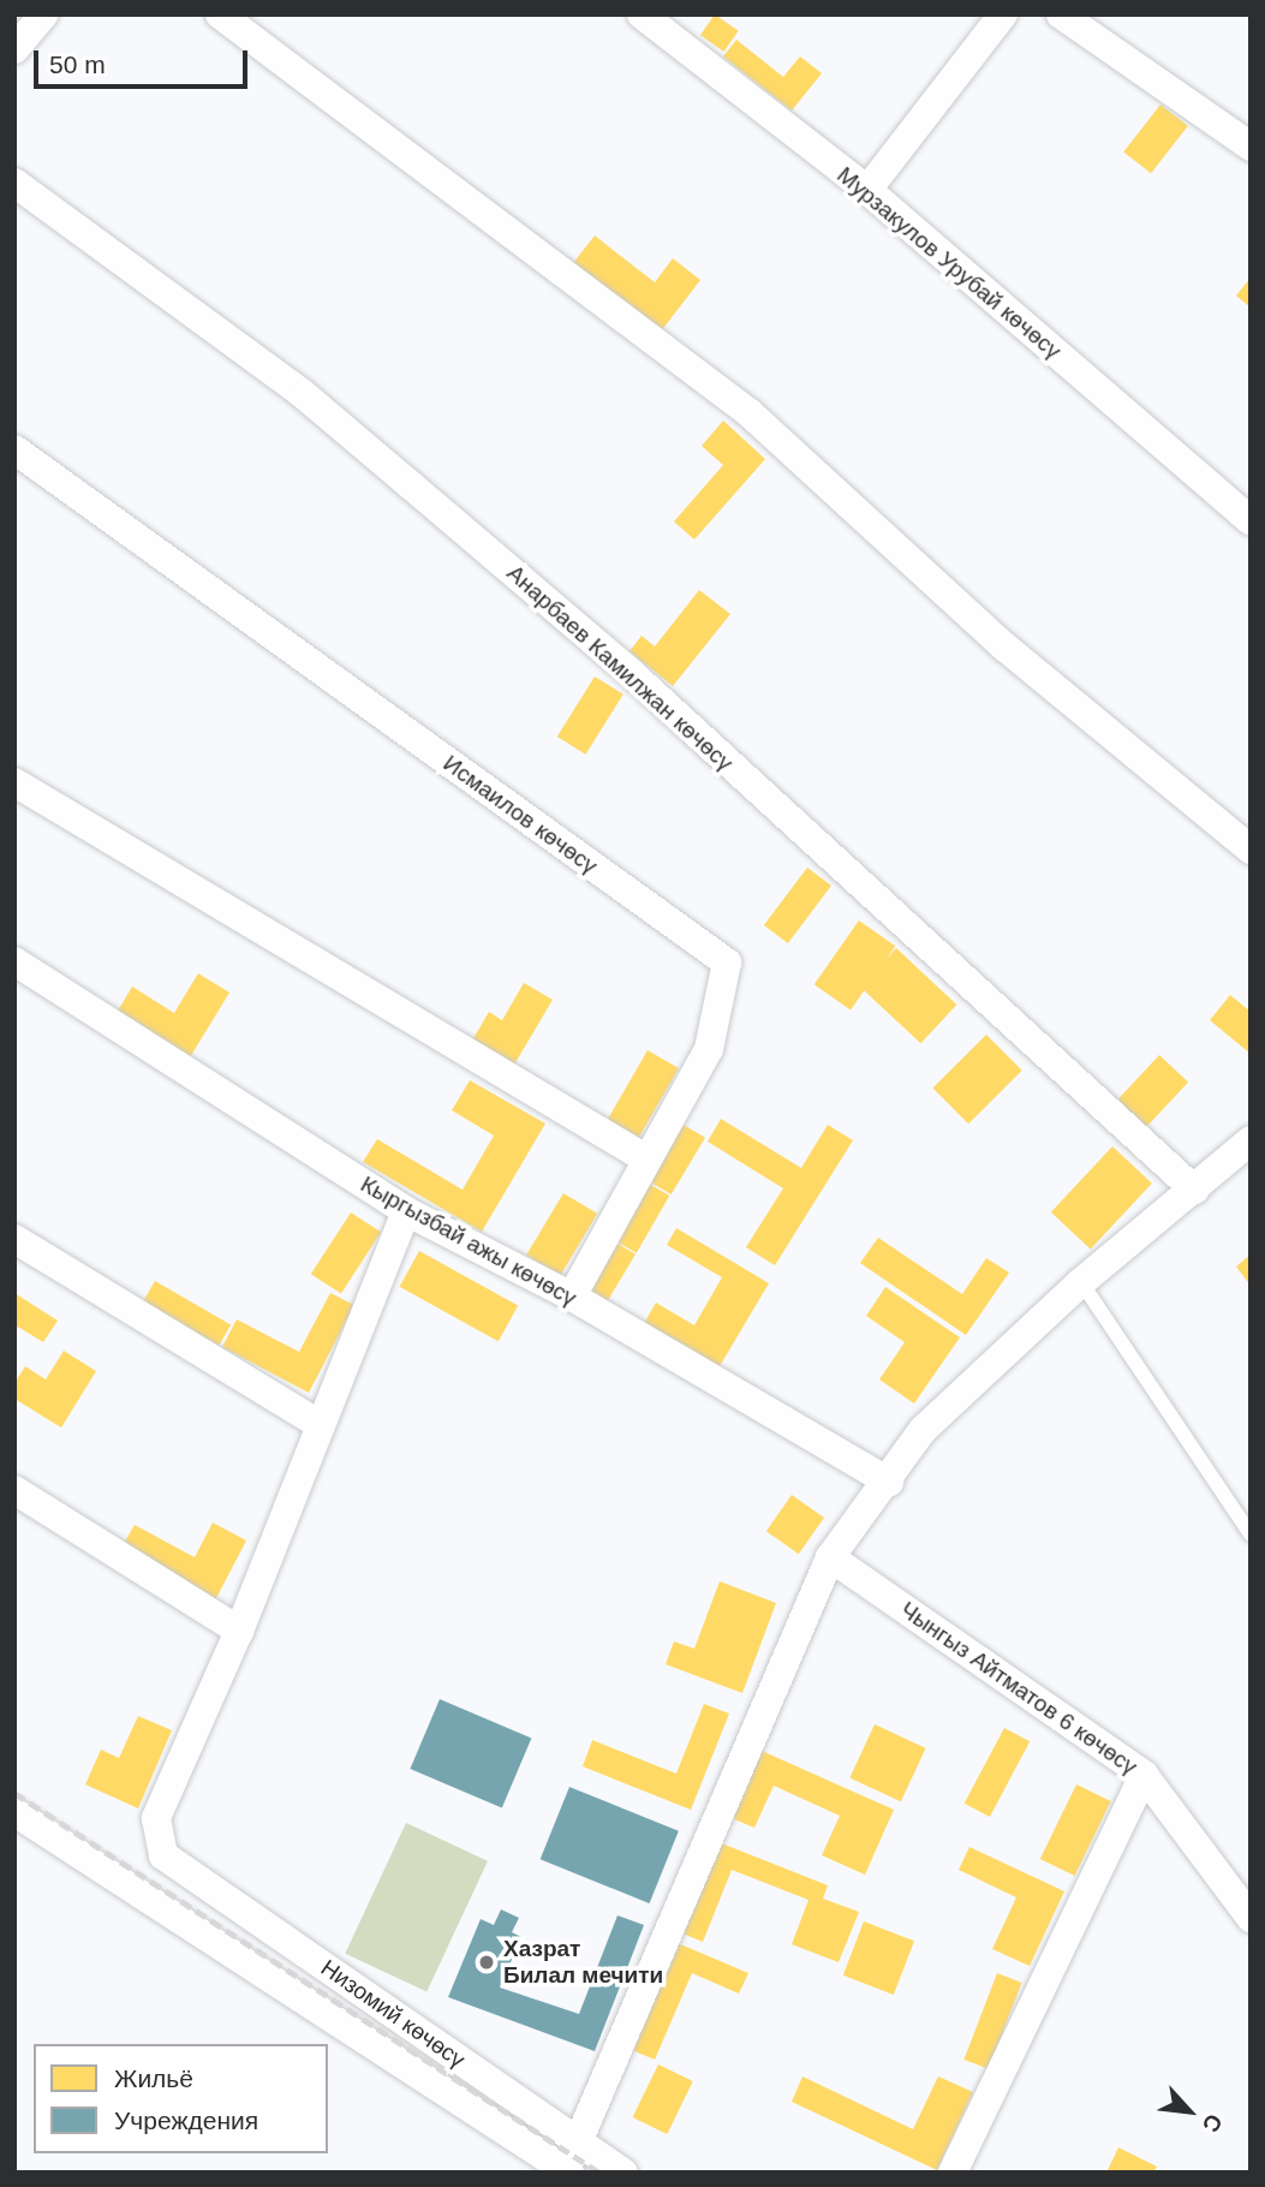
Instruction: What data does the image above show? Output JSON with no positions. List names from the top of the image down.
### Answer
{
  "streets": {
    "street": [
      "Мурзакулов Урубай көчөсү",
      "Анарбаев Камилжан көчөсү",
      "Исмаилов көчөсү",
      "Кыргызбай ажы көчөсү",
      "Чынгыз Айтматов 6 көчөсү",
      "Низомий көчөсү"
    ]
  },
  "crossings": [
    ["Исмаилов көчөсү", "Кыргызбай ажы көчөсү"]
  ],
  "places": ["Хазрат Билал мечити"],
  "legend": ["Жильё", "Учреждения"],
  "scale_bar": "50 m",
  "north": "bottom right"
}
